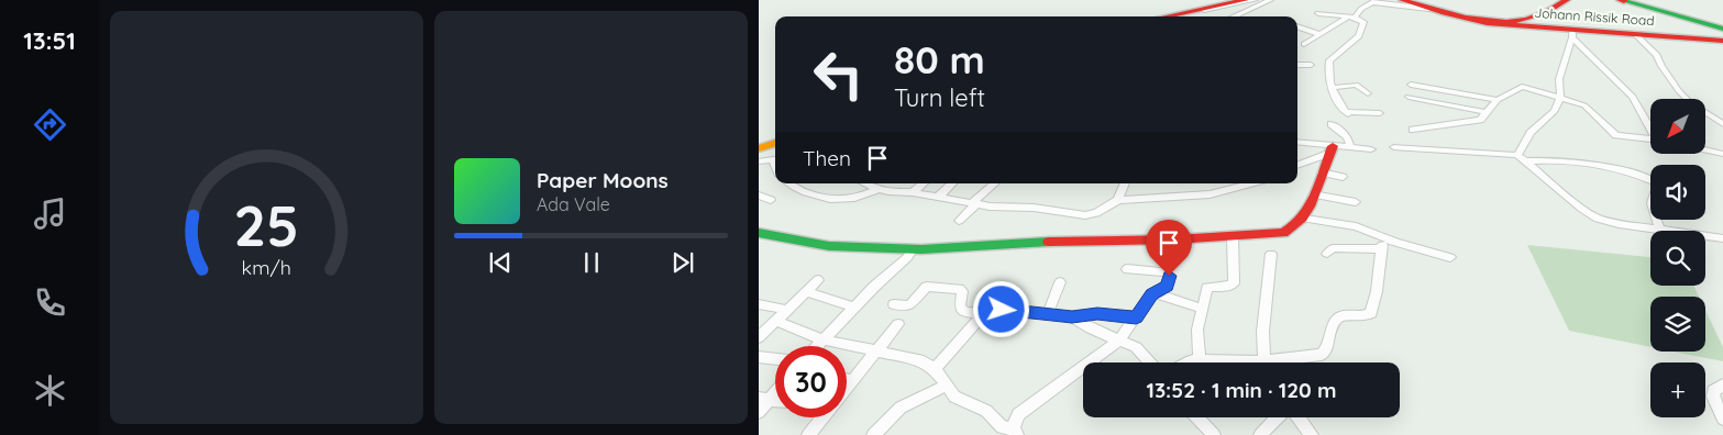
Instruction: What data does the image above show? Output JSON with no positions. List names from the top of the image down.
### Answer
{
  "streets": {
    "street": ["Johann Rissik Road"]
  },
  "north": "bottom left",
  "page": {
    "tabs": "13:51",
    "turn": ["80 m", "Turn left"],
    "map_buttons": "+",
    "then": "Then",
    "song": ["Paper Moons", "Ada Vale"],
    "limit": "30",
    "trip": "13:52 · 1 min · 120 m",
    "gauge": ["25", "km/h"]
  }
}
